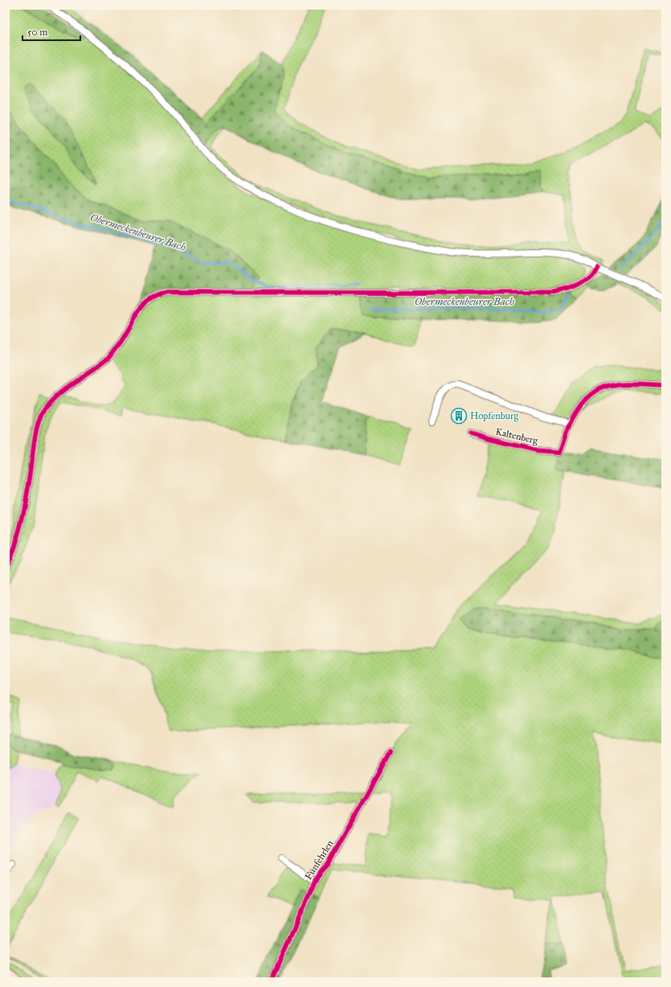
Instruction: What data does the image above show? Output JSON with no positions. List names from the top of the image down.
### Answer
{
  "streets": {
    "street": ["Kaltenberg", "Fünfehrlen"]
  },
  "water": ["Obermeckenbeurer Bach"],
  "places": {
    "building": ["Hopfenburg"]
  },
  "scale_bar": "50 m"
}
